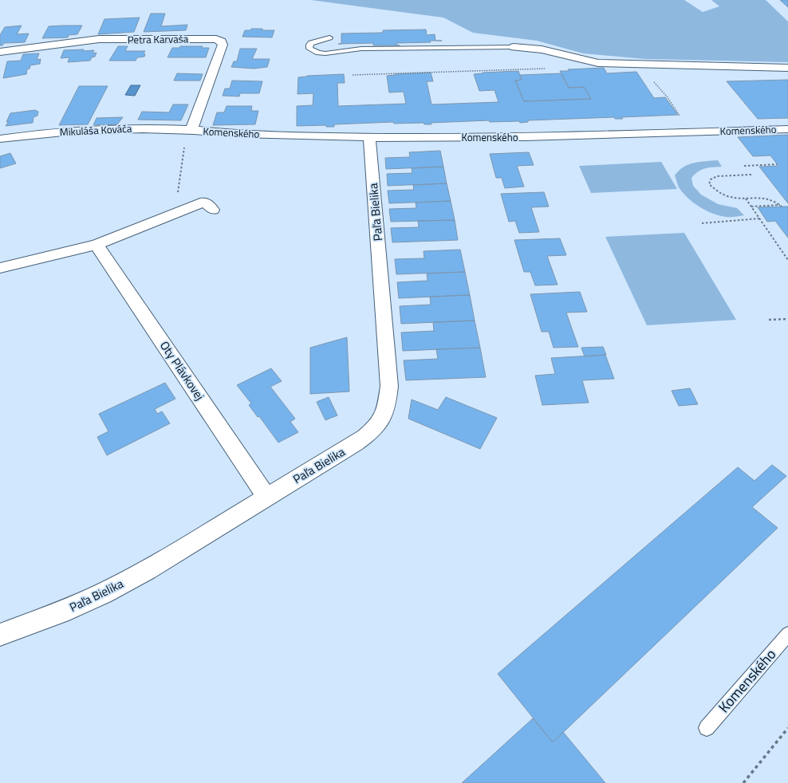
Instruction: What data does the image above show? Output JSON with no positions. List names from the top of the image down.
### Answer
{
  "streets": {
    "street": [
      "Petra Karvaša",
      "Mikuláša Kováča",
      "Komenského",
      "Paľa Bielika",
      "Oty Plávkovej"
    ]
  },
  "crossings": [
    ["Petra Karvaša", "Mikuláša Kováča"],
    ["Petra Karvaša", "Komenského"],
    ["Mikuláša Kováča", "Komenského"],
    ["Komenského", "Paľa Bielika"],
    ["Paľa Bielika", "Oty Plávkovej"]
  ]
}
